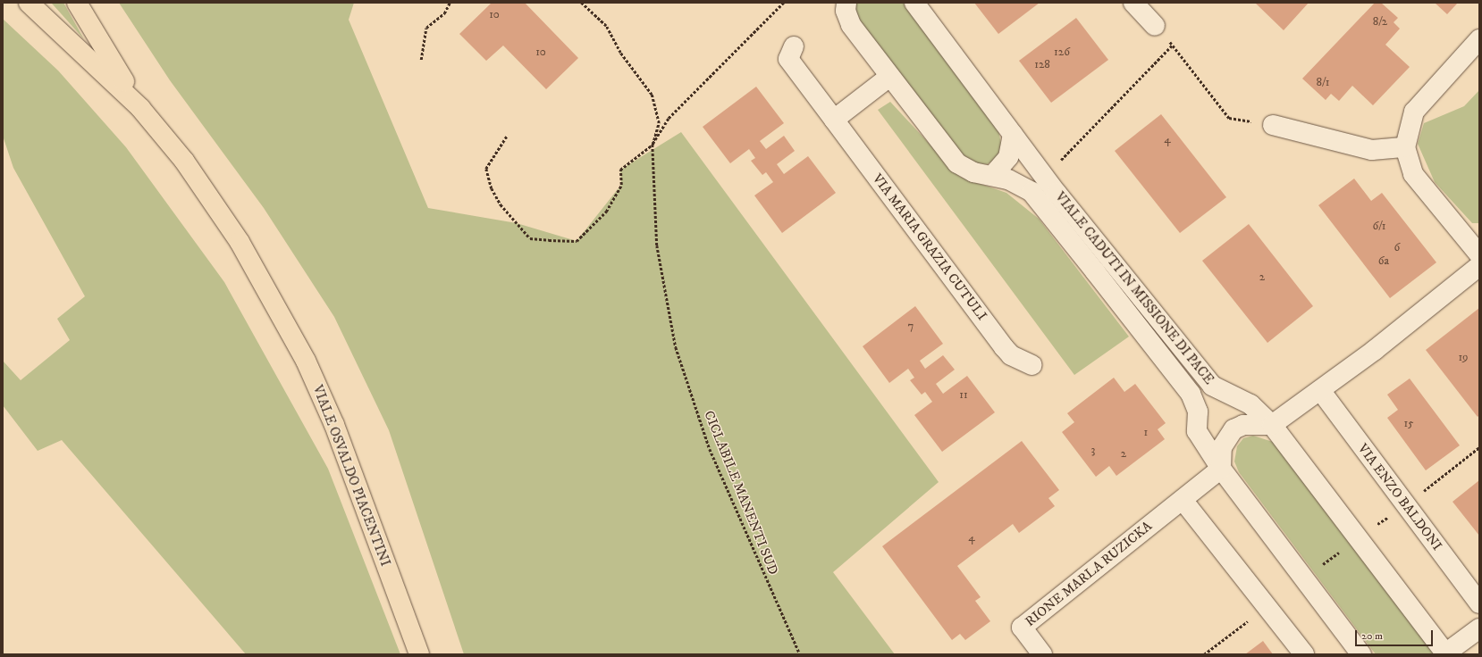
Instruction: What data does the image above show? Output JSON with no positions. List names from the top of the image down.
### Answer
{
  "streets": {
    "main road": ["VIALE OSVALDO PIACENTINI"],
    "street": [
      "VIA MARIA GRAZIA CUTULI",
      "VIALE CADUTI IN MISSIONE DI PACE",
      "VIA ENZO BALDONI",
      "RIONE MARLA RUZICKA"
    ],
    "path": ["CICLABILE MANENTI SUD"]
  },
  "crossings": [
    ["VIALE CADUTI IN MISSIONE DI PACE", "RIONE MARLA RUZICKA"]
  ],
  "house_numbers": [
    "10",
    "8/2",
    "10",
    "126",
    "128",
    "8/1",
    "4",
    "6/1",
    "6",
    "6a",
    "2",
    "7",
    "19",
    "11",
    "15",
    "1",
    "3",
    "2",
    "4"
  ],
  "scale_bar": "20 m"
}
